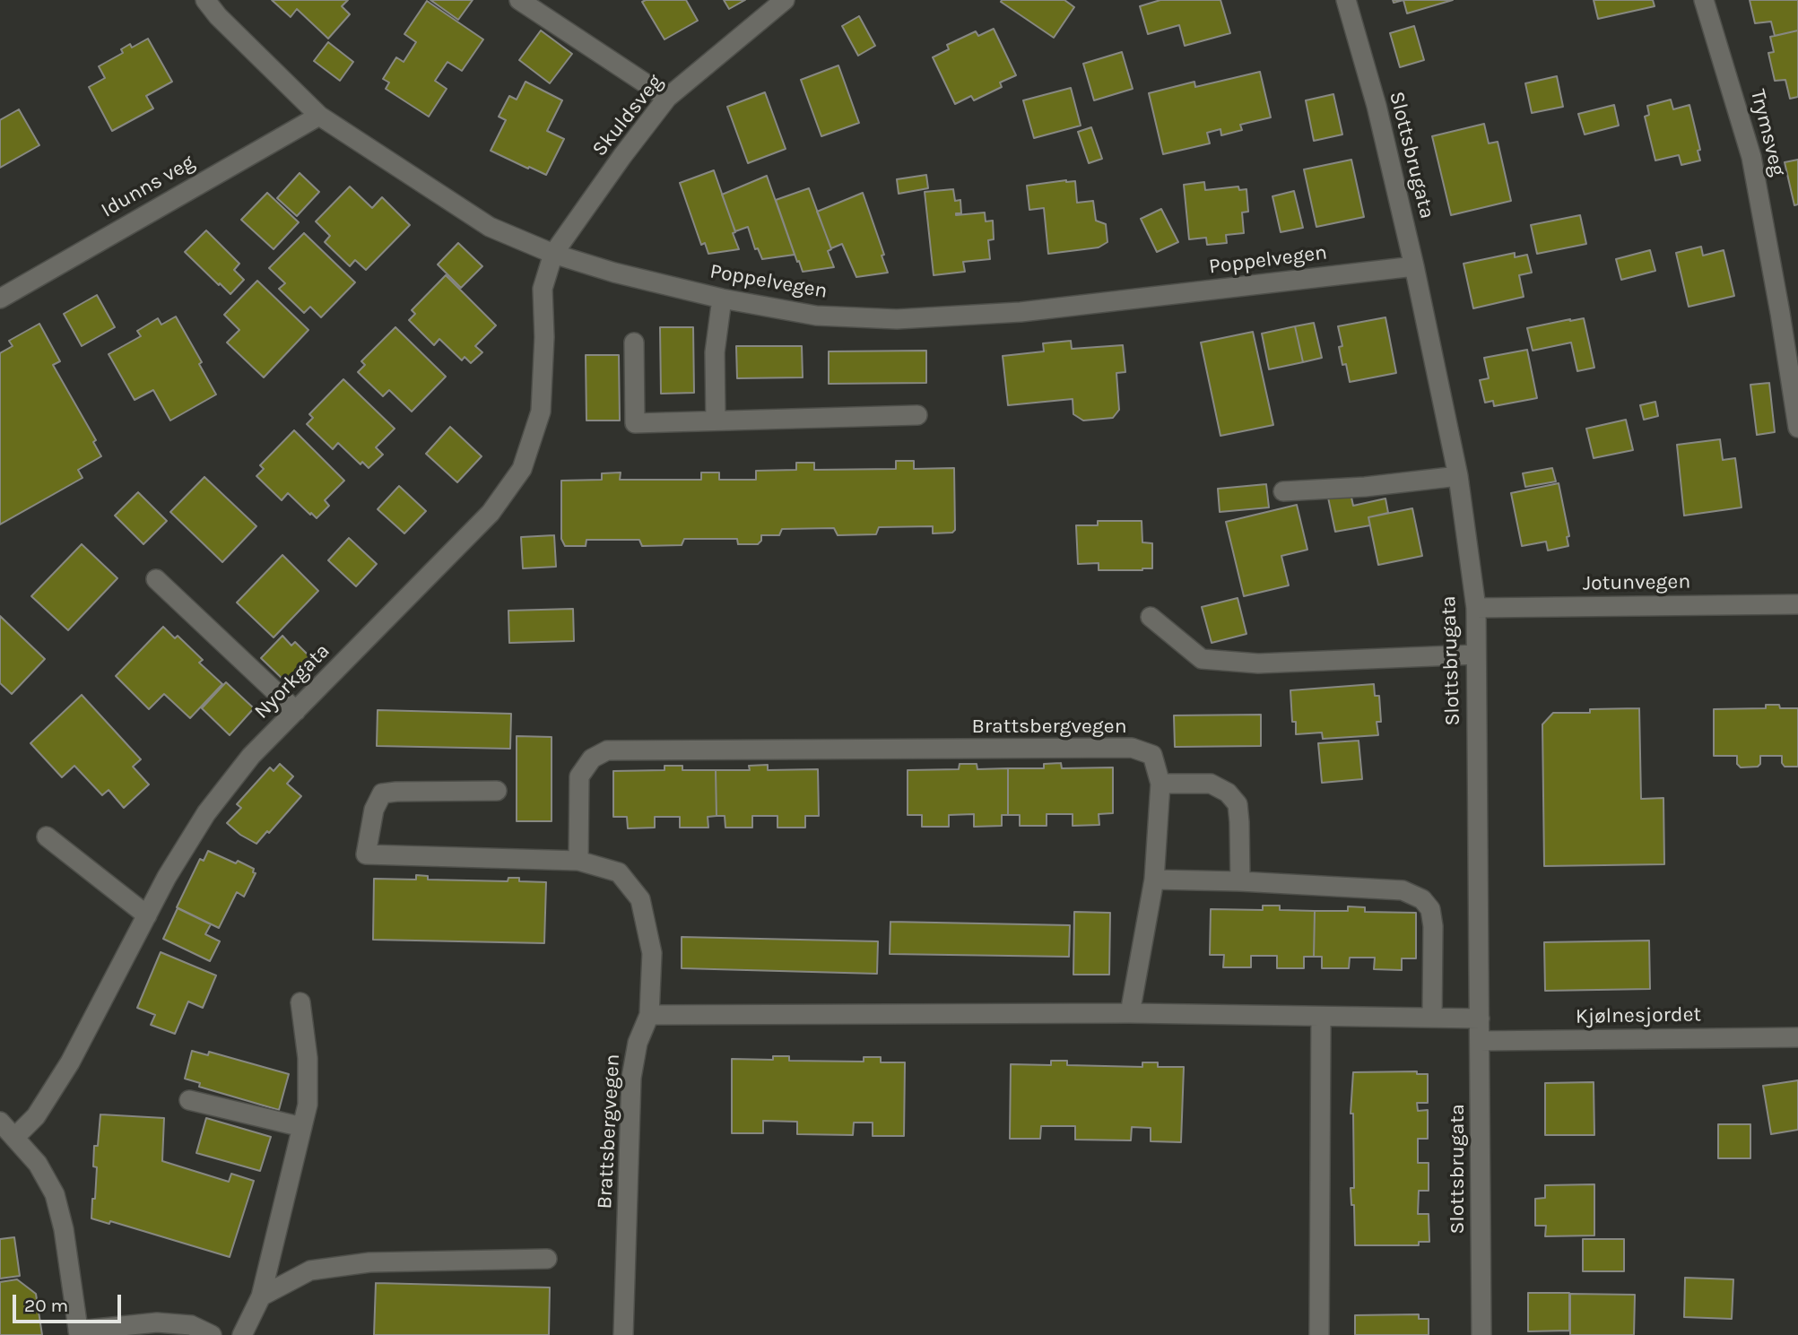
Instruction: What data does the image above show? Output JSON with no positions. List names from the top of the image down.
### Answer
{
  "streets": {
    "street": [
      "Skuldsveg",
      "Trymsveg",
      "Slottsbrugata",
      "Idunns veg",
      "Poppelvegen",
      "Jotunvegen",
      "Nyorkgata",
      "Brattsbergvegen",
      "Kjølnesjordet"
    ]
  },
  "crossings": [
    ["Skuldsveg", "Poppelvegen"],
    ["Skuldsveg", "Nyorkgata"],
    ["Slottsbrugata", "Poppelvegen"],
    ["Slottsbrugata", "Jotunvegen"],
    ["Slottsbrugata", "Kjølnesjordet"],
    ["Idunns veg", "Poppelvegen"],
    ["Poppelvegen", "Nyorkgata"]
  ],
  "scale_bar": "20 m"
}
